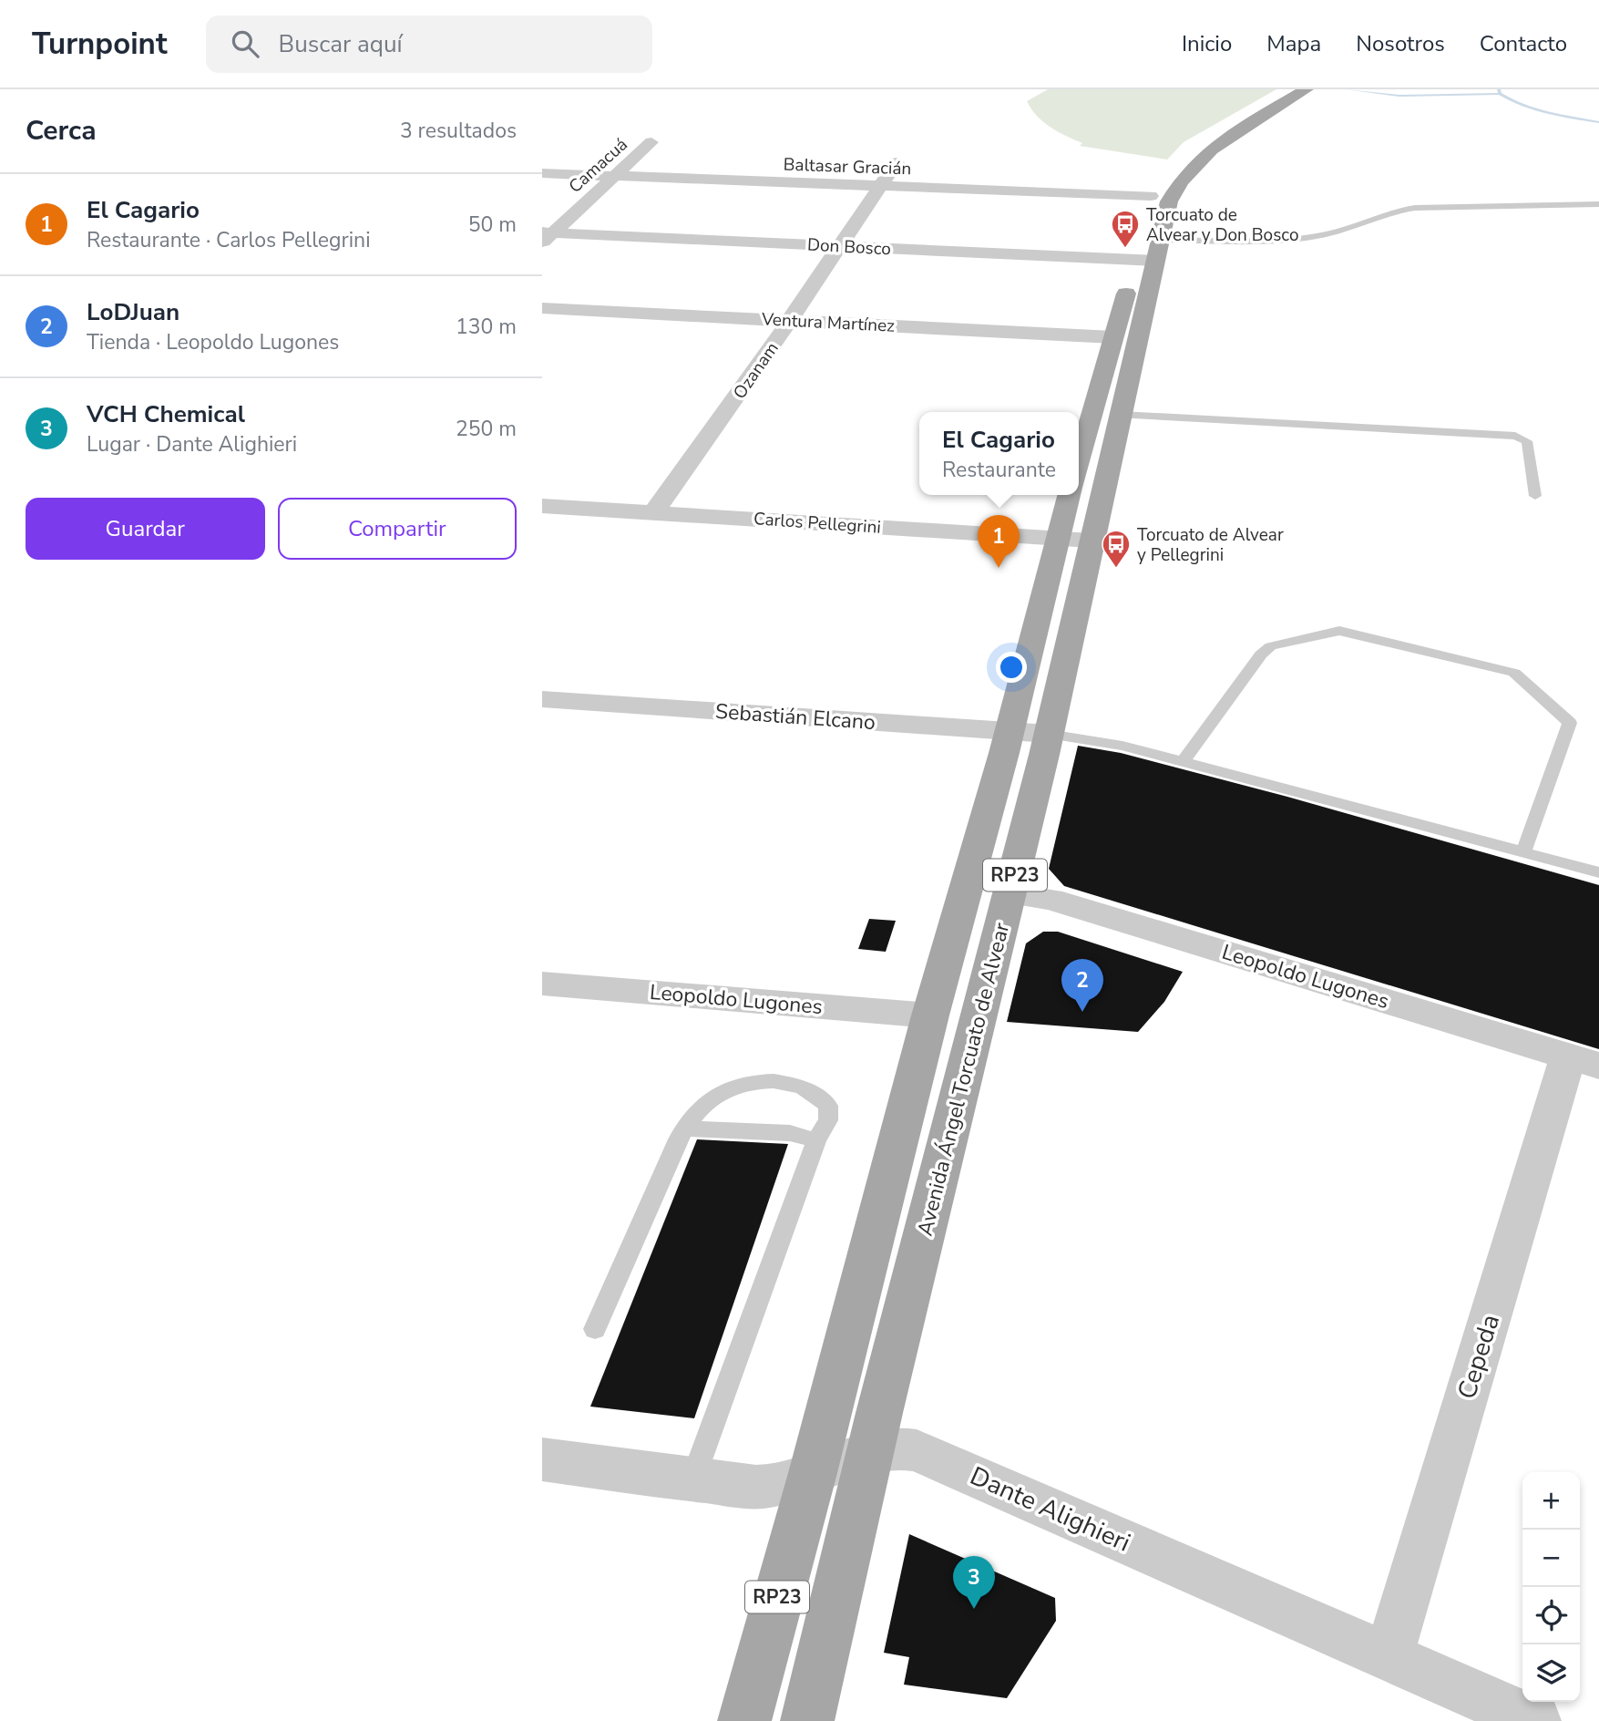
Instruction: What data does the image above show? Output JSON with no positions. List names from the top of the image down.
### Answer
{
  "streets": {
    "main road": ["RP23", "Avenida Ángel Torcuato de Alvear"],
    "street": [
      "Camacuá",
      "Baltasar Gracián",
      "Don Bosco",
      "Ventura Martínez",
      "Ozanam",
      "Carlos Pellegrini",
      "Sebastián Elcano",
      "Leopoldo Lugones",
      "Cepeda",
      "Dante Alighieri"
    ]
  },
  "crossings": [
    ["Camacuá", "Baltasar Gracián"],
    ["Camacuá", "Don Bosco"],
    ["Baltasar Gracián", "Ozanam"],
    ["Baltasar Gracián", "Avenida Ángel Torcuato de Alvear"],
    ["Don Bosco", "Ozanam"],
    ["Don Bosco", "Avenida Ángel Torcuato de Alvear"],
    ["Ventura Martínez", "Ozanam"],
    ["Ventura Martínez", "Avenida Ángel Torcuato de Alvear"],
    ["Ozanam", "Carlos Pellegrini"],
    ["Carlos Pellegrini", "RP23"],
    ["Carlos Pellegrini", "Avenida Ángel Torcuato de Alvear"],
    ["Sebastián Elcano", "RP23"],
    ["Sebastián Elcano", "Avenida Ángel Torcuato de Alvear"],
    ["RP23", "Leopoldo Lugones"],
    ["RP23", "Dante Alighieri"],
    ["Leopoldo Lugones", "Avenida Ángel Torcuato de Alvear"],
    ["Leopoldo Lugones", "Cepeda"],
    ["Avenida Ángel Torcuato de Alvear", "Dante Alighieri"],
    ["Cepeda", "Dante Alighieri"]
  ],
  "places": {
    "bus stop": ["Torcuato de Alvear y Don Bosco", "Torcuato de Alvear y Pellegrini"]
  },
  "page": {
    "header": "Turnpoint",
    "search": "Buscar aquí",
    "nav": [
      "Inicio",
      "Mapa",
      "Nosotros",
      "Contacto"
    ],
    "heading": ["Cerca", "3 resultados"],
    "list": [
      {
        "mark": "1",
        "name": "El Cagario",
        "note": "Restaurante · Carlos Pellegrini",
        "value": "50 m"
      },
      {
        "mark": "2",
        "name": "LoDJuan",
        "note": "Tienda · Leopoldo Lugones",
        "value": "130 m"
      },
      {
        "mark": "3",
        "name": "VCH Chemical",
        "note": "Lugar · Dante Alighieri",
        "value": "250 m"
      }
    ],
    "popup": ["El Cagario", "Restaurante"],
    "buttons": ["Guardar", "Compartir"],
    "pins": ["1", "2", "3"],
    "map_buttons": ["+", "−"]
  }
}
